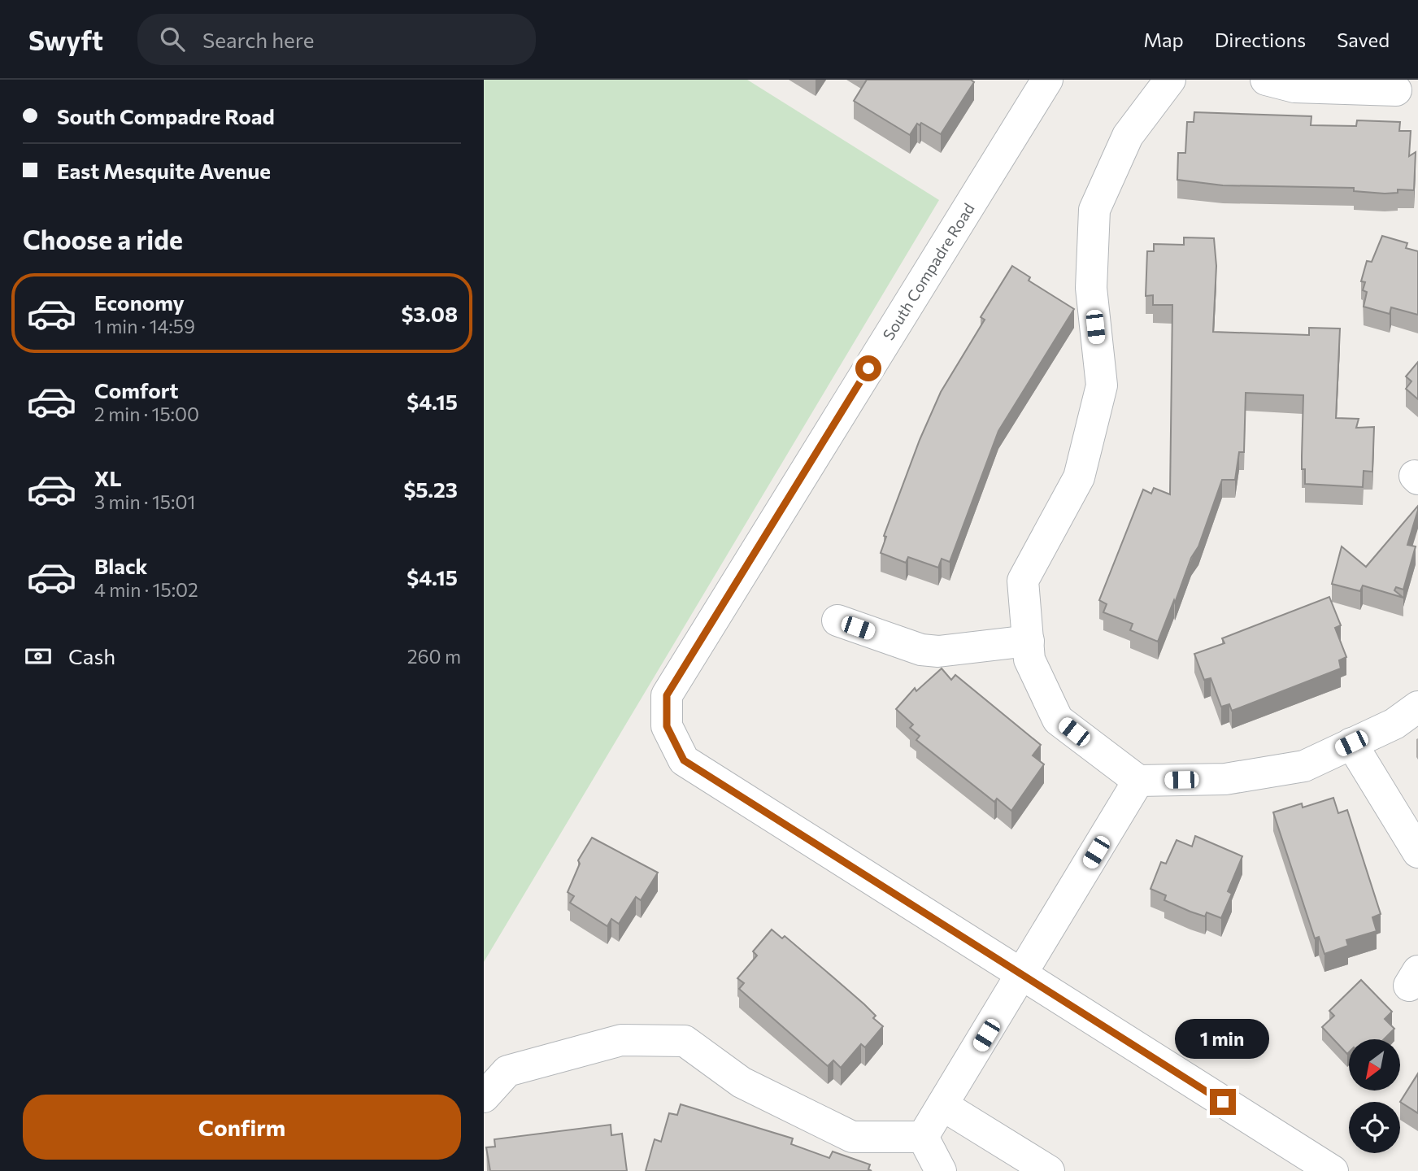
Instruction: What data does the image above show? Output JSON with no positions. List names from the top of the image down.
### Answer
{
  "streets": {
    "street": ["South Compadre Road"]
  },
  "north": "bottom left",
  "page": {
    "header": "Swyft",
    "search": "Search here",
    "nav": ["Map", "Directions", "Saved"],
    "banner": ["South Compadre Road", "East Mesquite Avenue"],
    "heading": "Choose a ride",
    "list": [
      {
        "name": "Economy",
        "note": "1 min · 14:59",
        "value": "$3.08"
      },
      {
        "name": "Comfort",
        "note": "2 min · 15:00",
        "value": "$4.15"
      },
      {
        "name": "XL",
        "note": "3 min · 15:01",
        "value": "$5.23"
      },
      {
        "name": "Black",
        "note": "4 min · 15:02",
        "value": "$4.15"
      }
    ],
    "pay": ["Cash", "260 m"],
    "bubble": "1 min",
    "buttons": "Confirm"
  }
}
